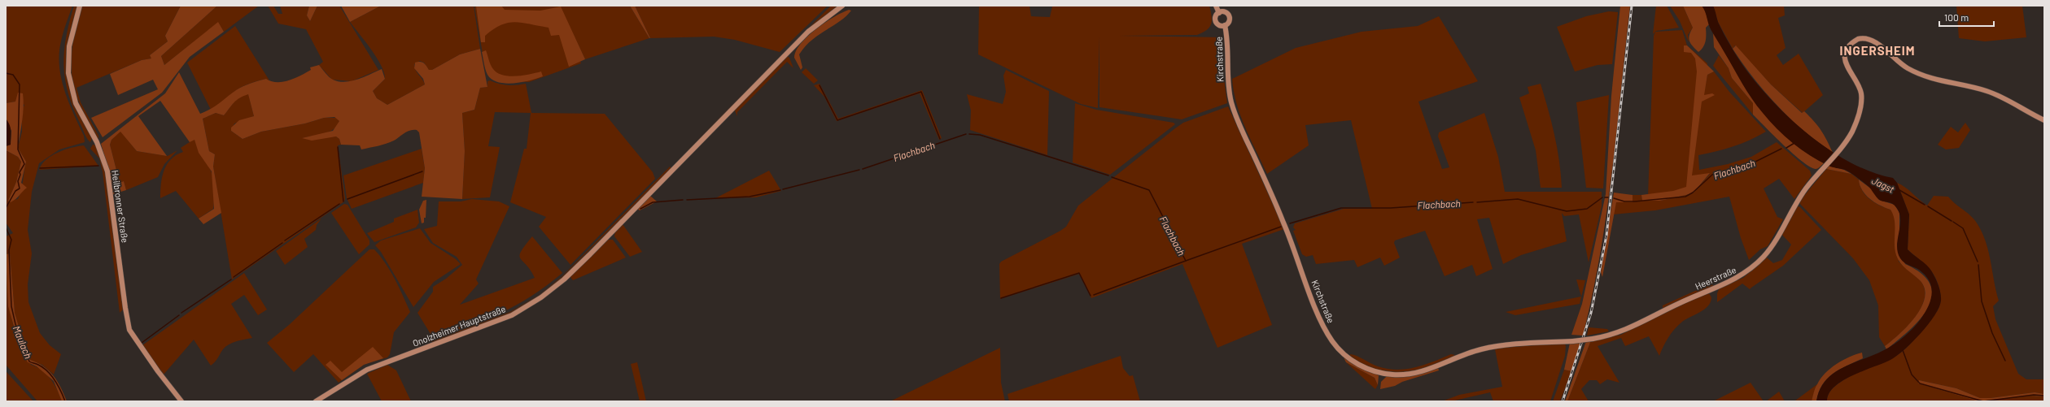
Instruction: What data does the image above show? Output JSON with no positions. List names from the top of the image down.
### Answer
{
  "streets": {
    "street": [
      "Kirchstraße",
      "Heilbronner Straße",
      "Heerstraße",
      "Onolzheimer Hauptstraße"
    ]
  },
  "crossings": [
    ["Kirchstraße", "Heerstraße"]
  ],
  "districts": ["INGERSHEIM"],
  "water": ["Flachbach", "Jagst", "Maulach"],
  "scale_bar": "100 m"
}
